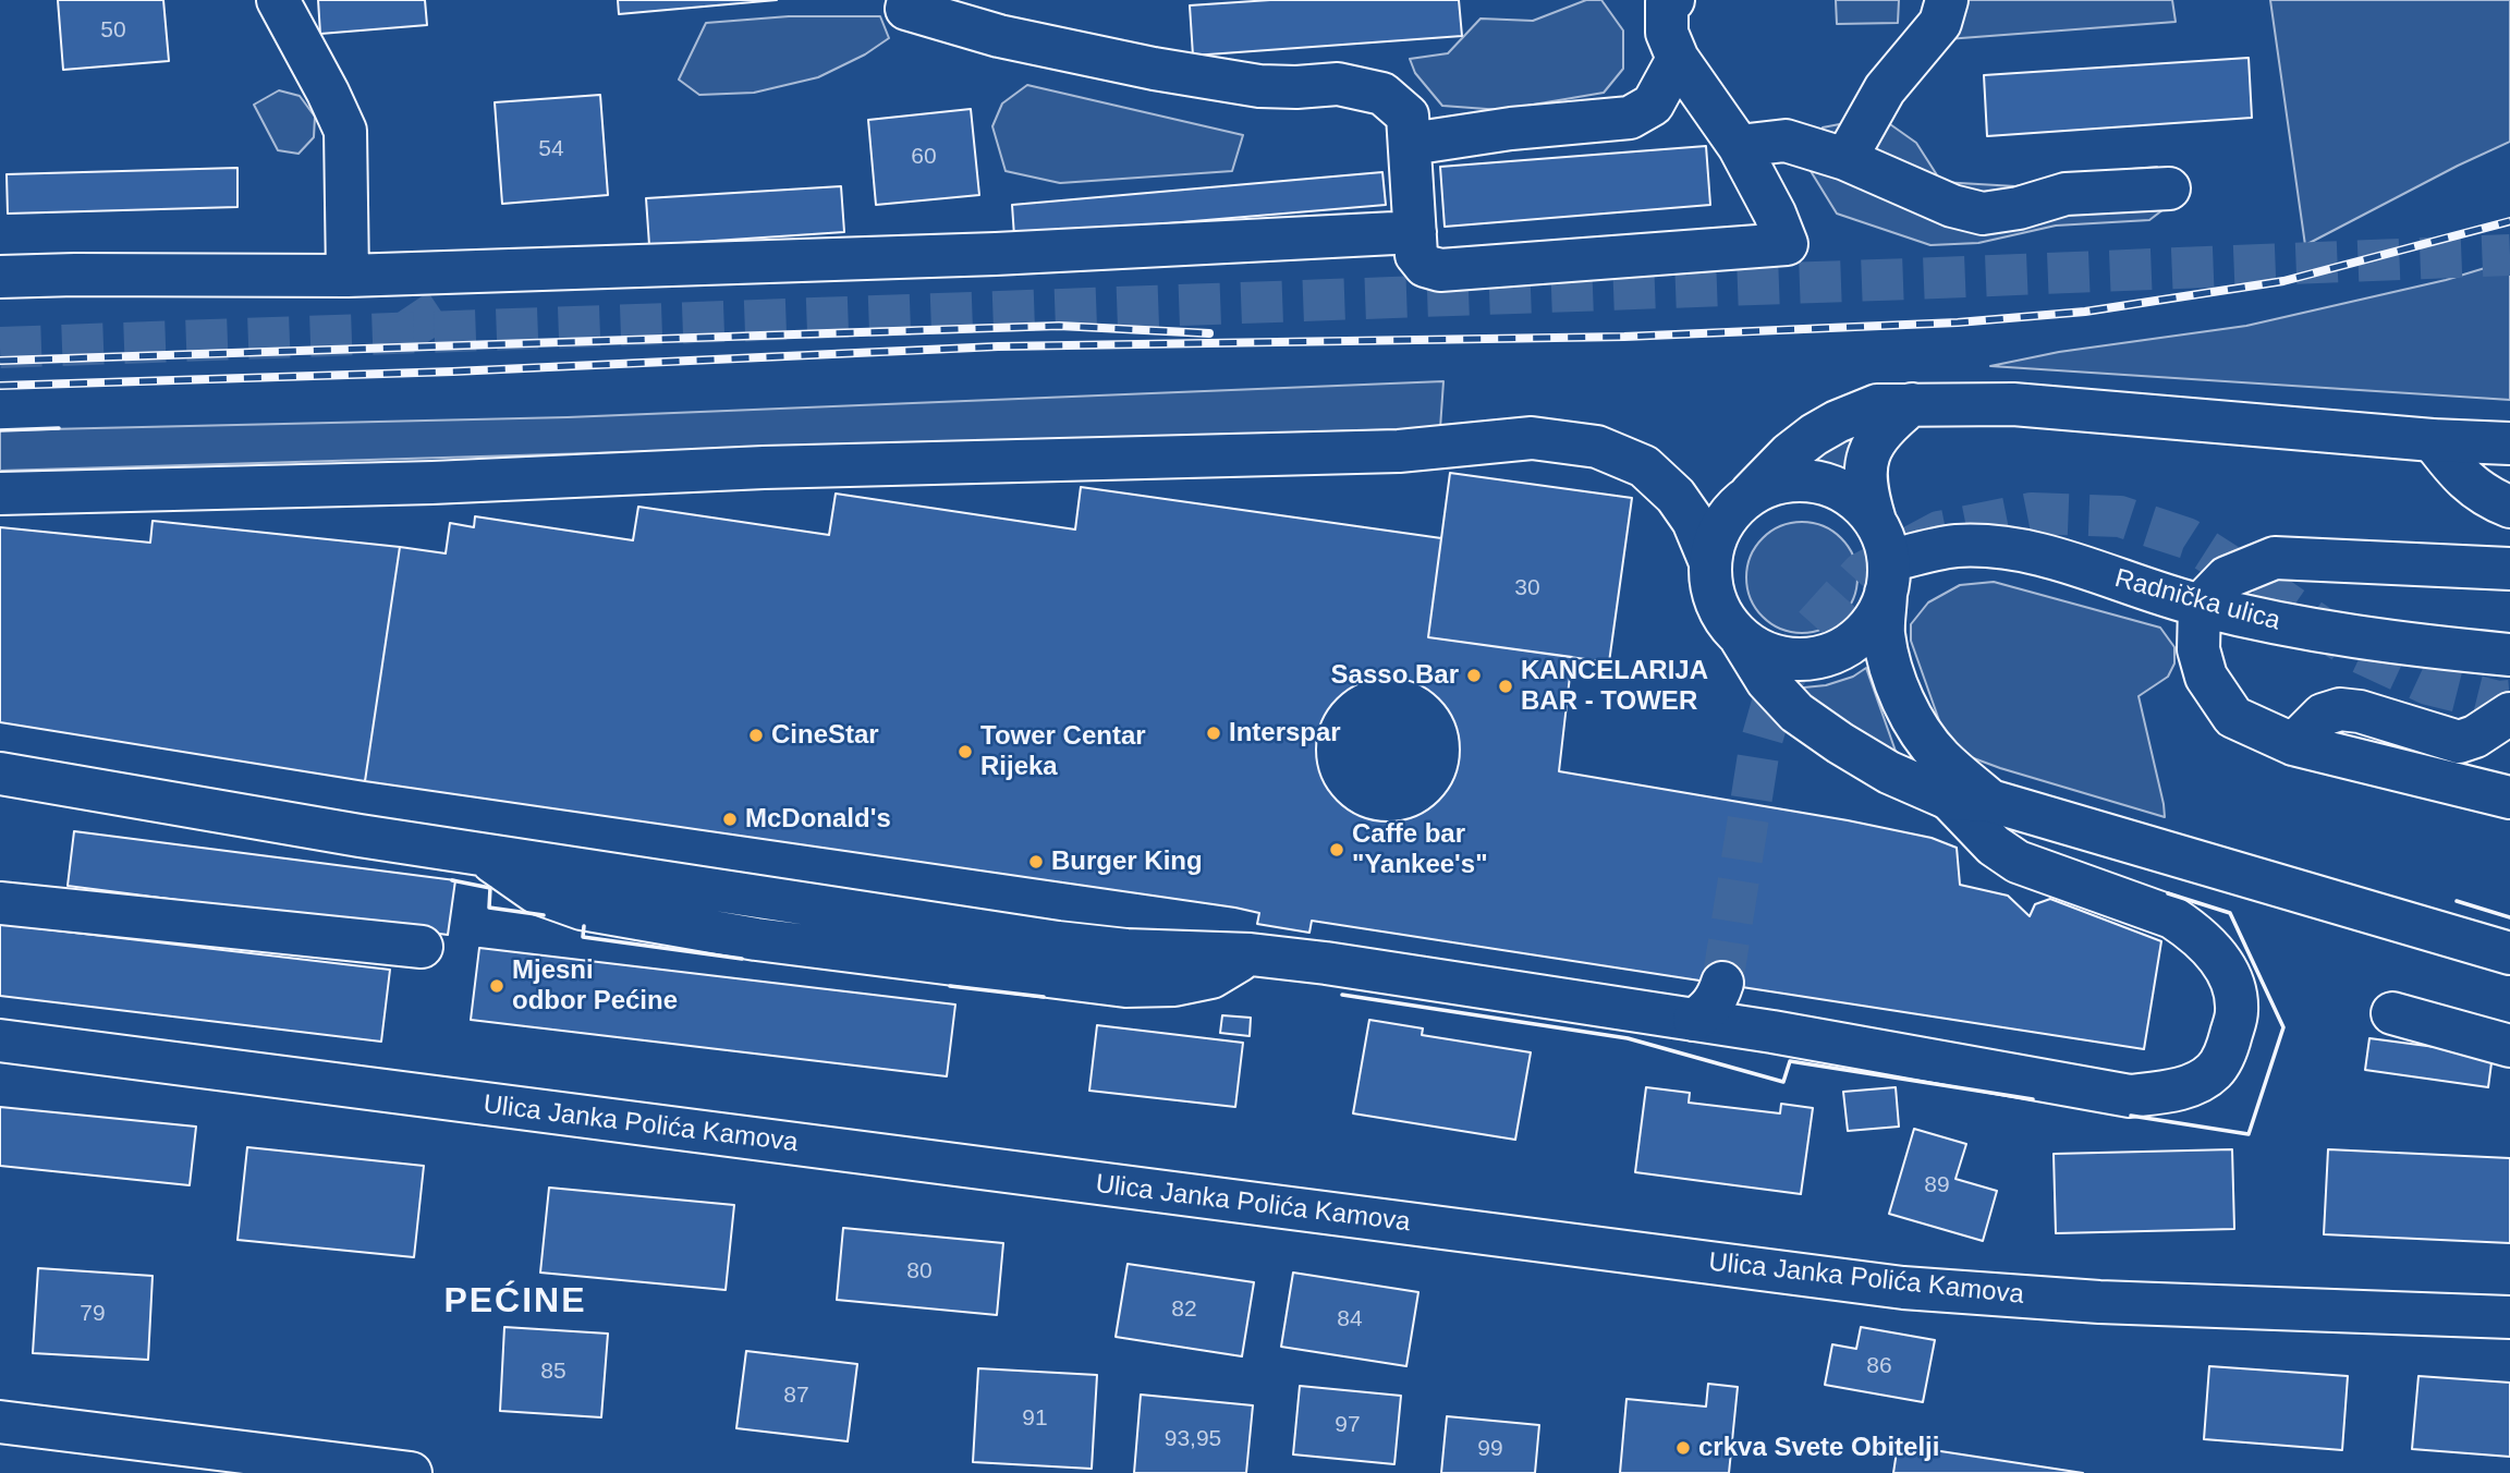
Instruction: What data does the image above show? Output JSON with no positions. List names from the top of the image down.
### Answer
{
  "streets": {
    "main road": ["Radnička ulica", "Ulica Janka Polića Kamova"]
  },
  "districts": ["PEĆINE"],
  "places": [
    "Sasso Bar",
    "KANCELARIJA BAR - TOWER",
    "Interspar",
    "CineStar",
    "Tower Centar Rijeka",
    "McDonald's",
    "Caffe bar \"Yankee's\"",
    "Burger King",
    "Mjesni odbor Pećine",
    "crkva Svete Obitelji"
  ],
  "house_numbers": [
    "50",
    "54",
    "60",
    "30",
    "89",
    "80",
    "82",
    "79",
    "84",
    "86",
    "85",
    "87",
    "91",
    "97",
    "93,95",
    "99"
  ]
}
